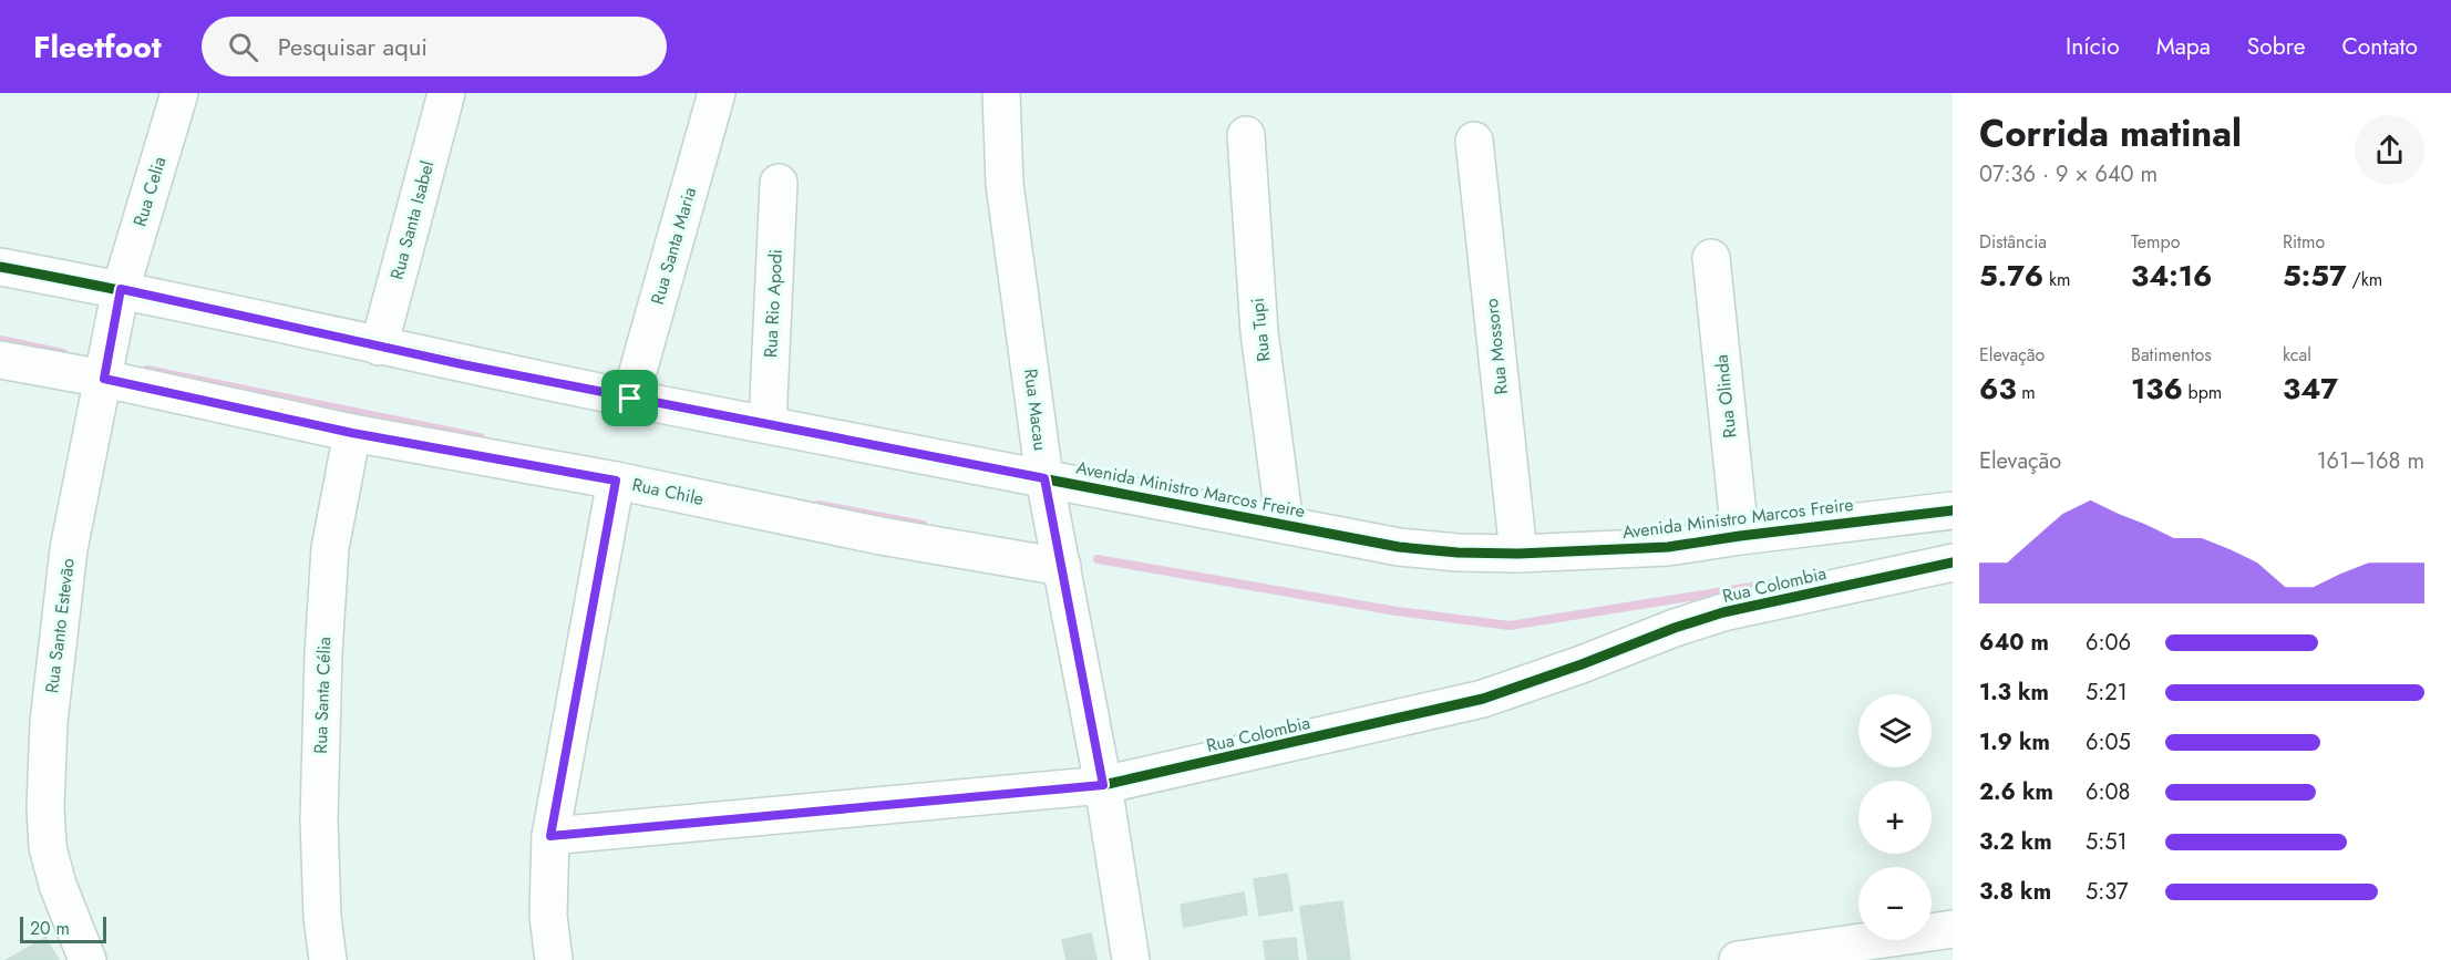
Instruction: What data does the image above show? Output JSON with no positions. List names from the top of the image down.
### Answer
{
  "streets": {
    "street": [
      "Rua Celia",
      "Rua Santa Isabel",
      "Rua Santa Maria",
      "Rua Rio Apodi",
      "Rua Tupi",
      "Rua Mossoro",
      "Rua Olinda",
      "Rua Macau",
      "Avenida Ministro Marcos Freire",
      "Rua Chile",
      "Rua Colombia",
      "Rua Santo Estevão",
      "Rua Santa Célia"
    ]
  },
  "crossings": [
    ["Rua Celia", "Avenida Ministro Marcos Freire"],
    ["Rua Celia", "Rua Santo Estevão"],
    ["Rua Santa Isabel", "Avenida Ministro Marcos Freire"],
    ["Rua Santa Maria", "Avenida Ministro Marcos Freire"],
    ["Rua Rio Apodi", "Avenida Ministro Marcos Freire"],
    ["Rua Tupi", "Avenida Ministro Marcos Freire"],
    ["Rua Mossoro", "Avenida Ministro Marcos Freire"],
    ["Rua Olinda", "Avenida Ministro Marcos Freire"],
    ["Rua Macau", "Avenida Ministro Marcos Freire"],
    ["Rua Macau", "Rua Chile"],
    ["Rua Macau", "Rua Colombia"],
    ["Avenida Ministro Marcos Freire", "Rua Santo Estevão"],
    ["Rua Chile", "Rua Santo Estevão"],
    ["Rua Chile", "Rua Santa Célia"]
  ],
  "scale_bar": "20 m",
  "page": {
    "header": "Fleetfoot",
    "search": "Pesquisar aqui",
    "nav": [
      "Início",
      "Mapa",
      "Sobre",
      "Contato"
    ],
    "heading": ["Corrida matinal", "07:36 · 9 × 640 m"],
    "stats": [
      ["Distância", "5.76 km"],
      ["Tempo", "34:16"],
      ["Ritmo", "5:57 /km"],
      ["Elevação", "63 m"],
      ["Batimentos", "136 bpm"],
      ["kcal", "347"]
    ],
    "chart": ["Elevação", "161–168 m"],
    "list": [
      {
        "name": "640 m",
        "note": "6:06"
      },
      {
        "name": "1.3 km",
        "note": "5:21"
      },
      {
        "name": "1.9 km",
        "note": "6:05"
      },
      {
        "name": "2.6 km",
        "note": "6:08"
      },
      {
        "name": "3.2 km",
        "note": "5:51"
      },
      {
        "name": "3.8 km",
        "note": "5:37"
      }
    ],
    "map_buttons": ["+", "−"],
    "scale": "20 m"
  }
}
